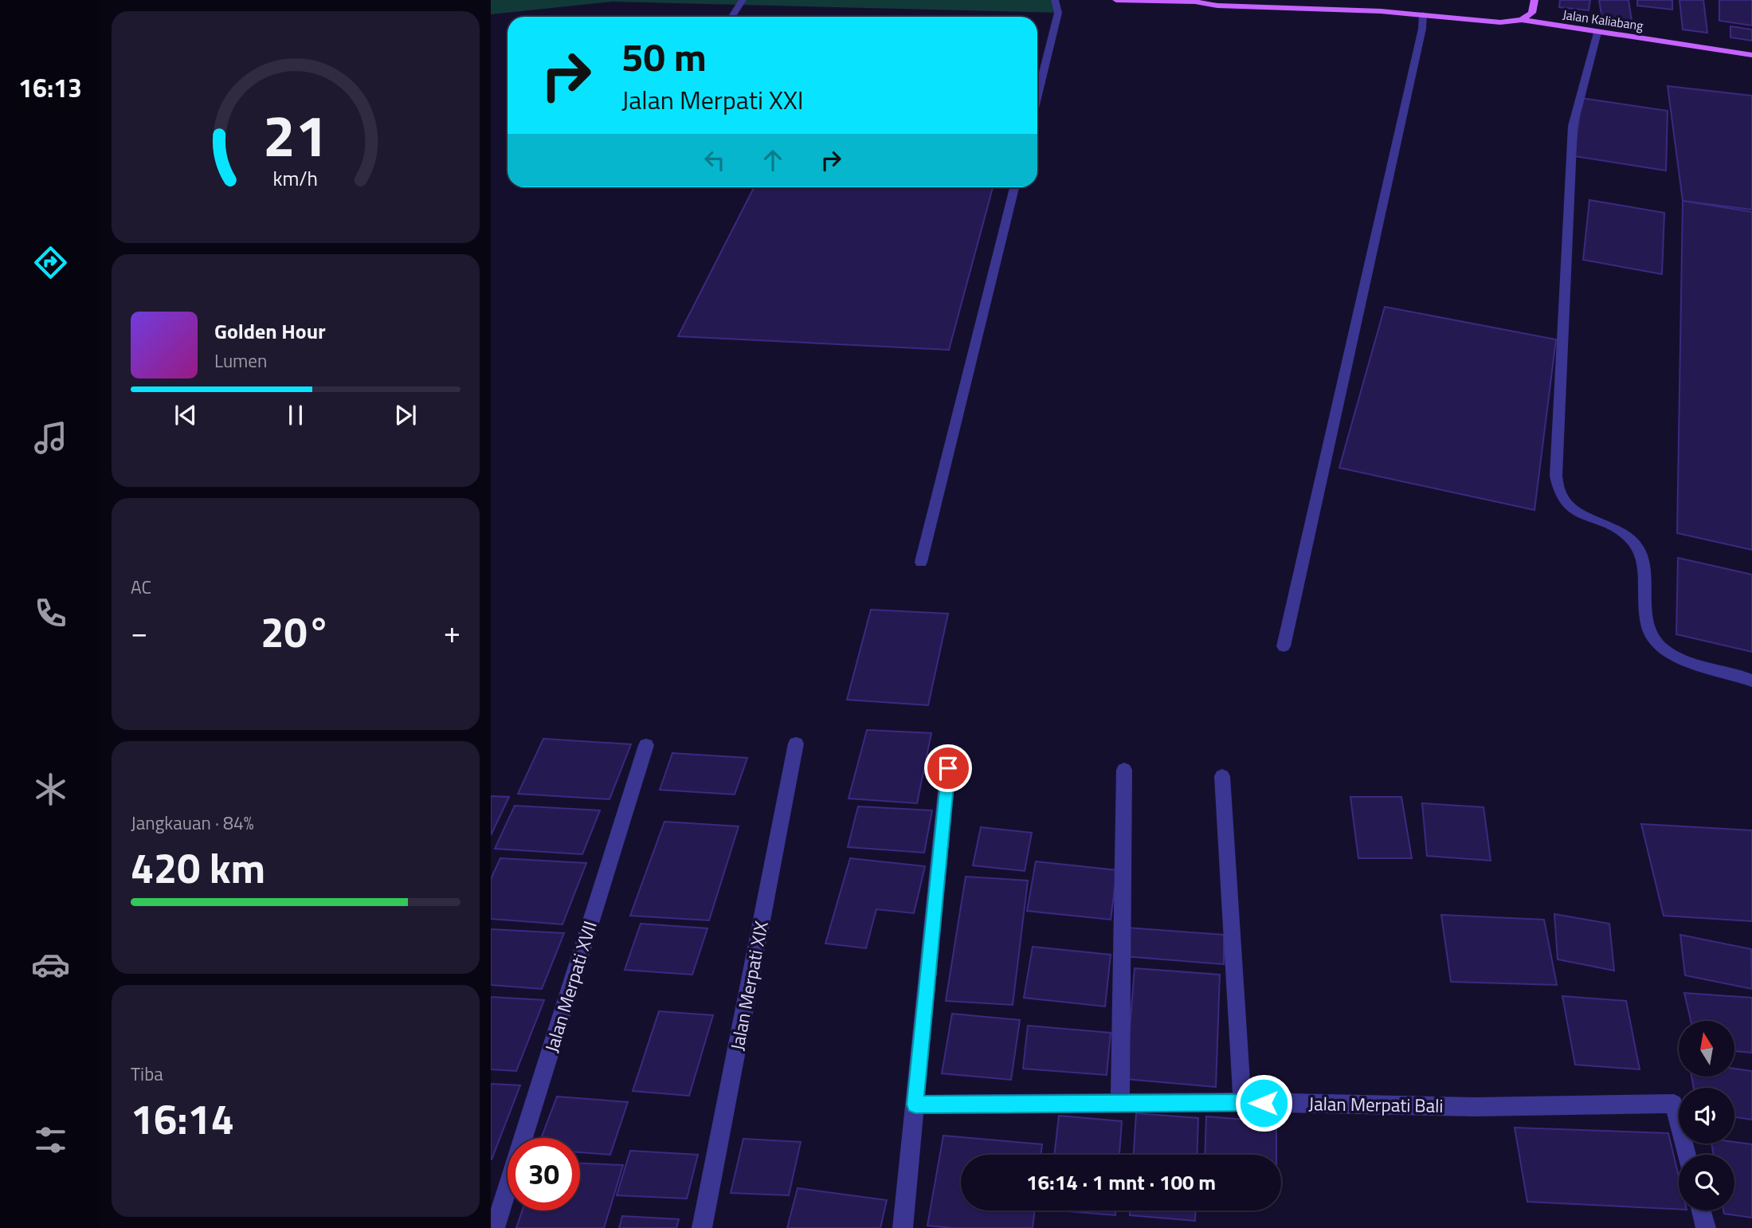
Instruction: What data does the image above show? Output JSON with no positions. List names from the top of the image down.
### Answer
{
  "streets": {
    "main road": ["Jalan Kaliabang"],
    "street": ["Jalan Merpati XIX", "Jalan Merpati XVII", "Jalan Merpati Bali"]
  },
  "north": "top",
  "page": {
    "tabs": "16:13",
    "turn": ["50 m", "Jalan Merpati XXI"],
    "song": ["Golden Hour", "Lumen"],
    "tile": [
      "AC",
      ["Jangkauan · 84%", "420 km"],
      ["Tiba", "16:14"]
    ],
    "heat": ["−", "20°", "+"],
    "limit": "30",
    "trip": "16:14 · 1 mnt · 100 m",
    "gauge": ["21", "km/h"]
  }
}
